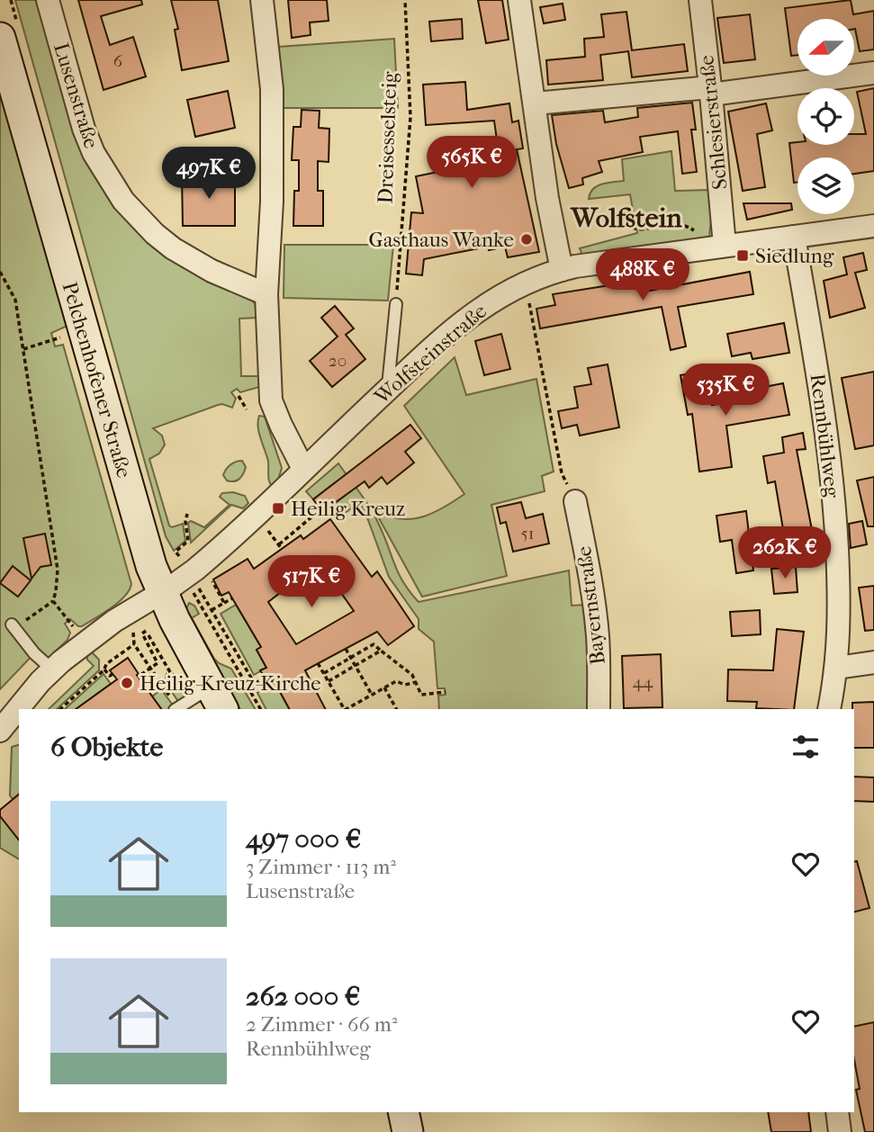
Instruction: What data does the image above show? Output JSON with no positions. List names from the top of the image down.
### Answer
{
  "streets": {
    "main road": ["Pelchenhofener Straße"],
    "street": [
      "Lusenstraße",
      "Schlesierstraße",
      "Wolfsteinstraße",
      "Rennbühlweg",
      "Bayernstraße"
    ],
    "path": ["Dreisesselsteig"]
  },
  "crossings": [
    ["Schlesierstraße", "Wolfsteinstraße"],
    ["Wolfsteinstraße", "Pelchenhofener Straße"],
    ["Wolfsteinstraße", "Rennbühlweg"]
  ],
  "districts": ["Wolfstein"],
  "places": {
    "other": ["Gasthaus Wanke", "Heilig-Kreuz-Kirche"],
    "transit": ["Siedlung", "Heilig Kreuz"]
  },
  "house_numbers": [
    "6",
    "20",
    "51",
    "44"
  ],
  "north": "left",
  "page": {
    "price": [
      "565K €",
      "497K €",
      "488K €",
      "535K €",
      "262K €",
      "517K €"
    ],
    "heading": "6 Objekte",
    "list": [
      {
        "name": "497 000 €",
        "note": "3 Zimmer · 113 m² · Lusenstraße"
      },
      {
        "name": "262 000 €",
        "note": "2 Zimmer · 66 m² · Rennbühlweg"
      }
    ]
  }
}
